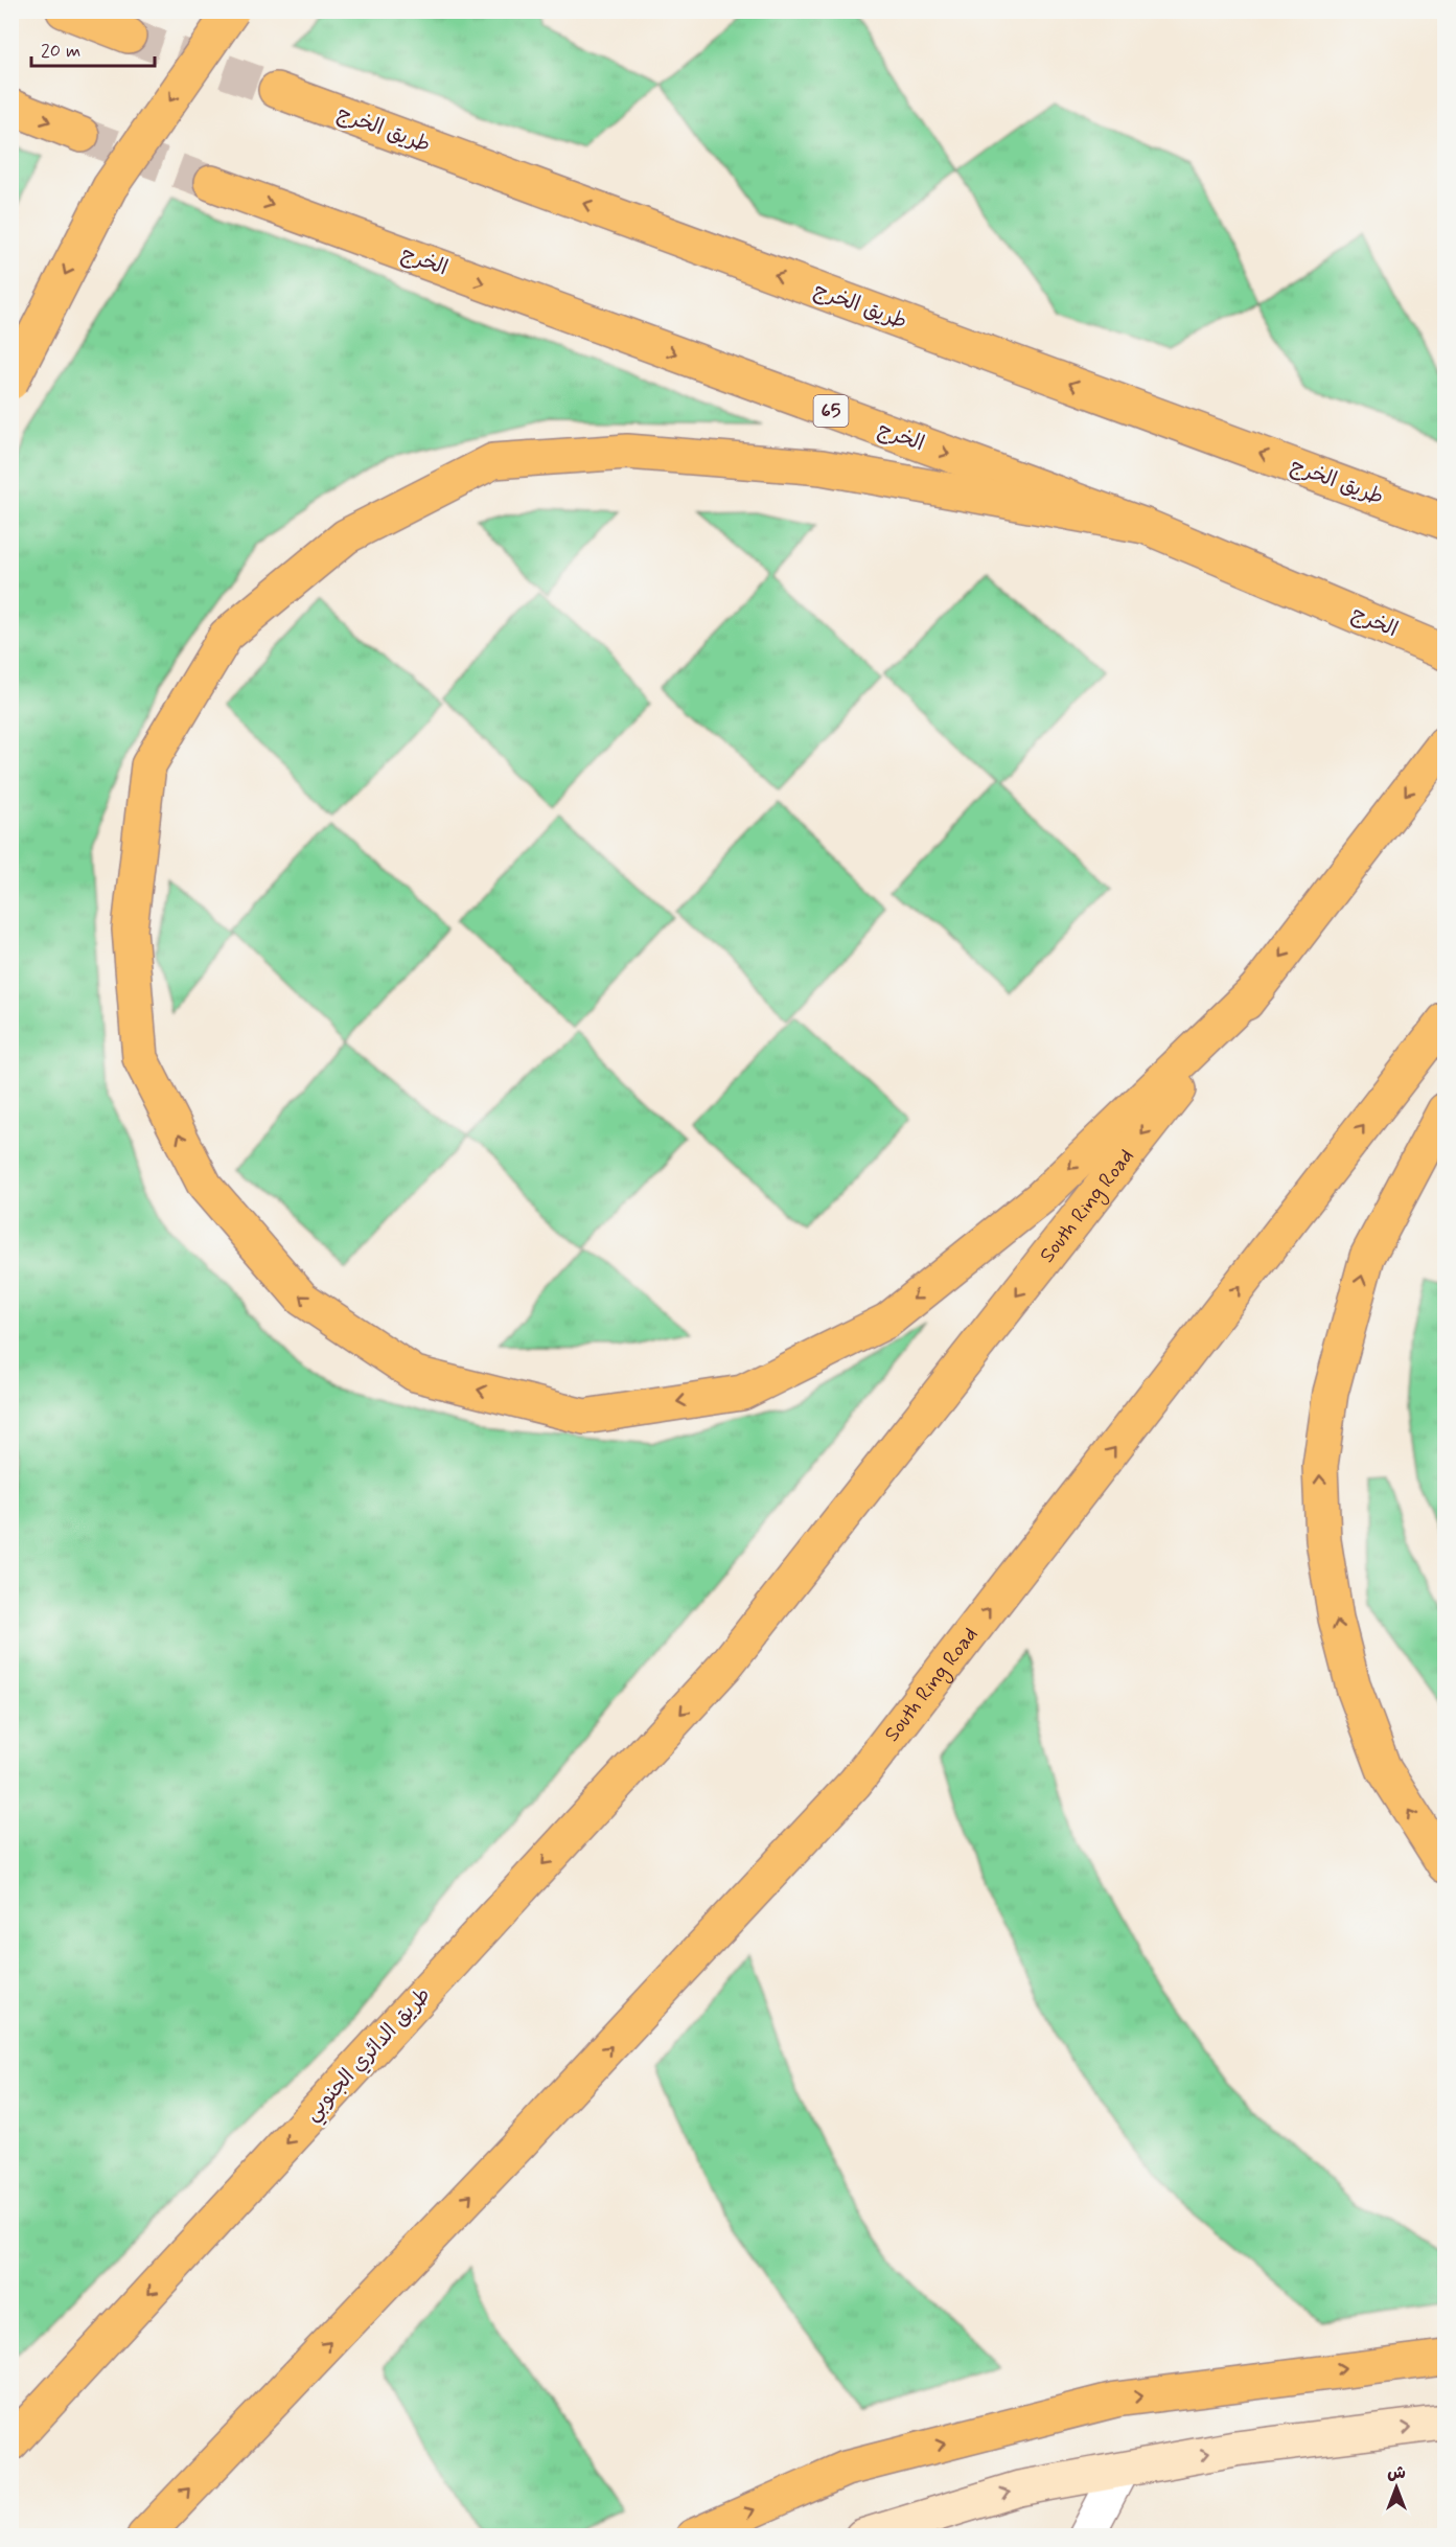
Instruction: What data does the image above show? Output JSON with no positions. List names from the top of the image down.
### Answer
{
  "streets": {
    "highway": [
      "طريق الخرج",
      "الخرج",
      "65",
      "South Ring Road",
      "طريق الدائري الجنوبي"
    ]
  },
  "crossings": [
    ["South Ring Road", "طريق الدائري الجنوبي"]
  ],
  "one_way": ["طريق الخرج", "الخرج", "طريق الدائري الجنوبي"],
  "scale_bar": "20 m",
  "north": "top"
}
